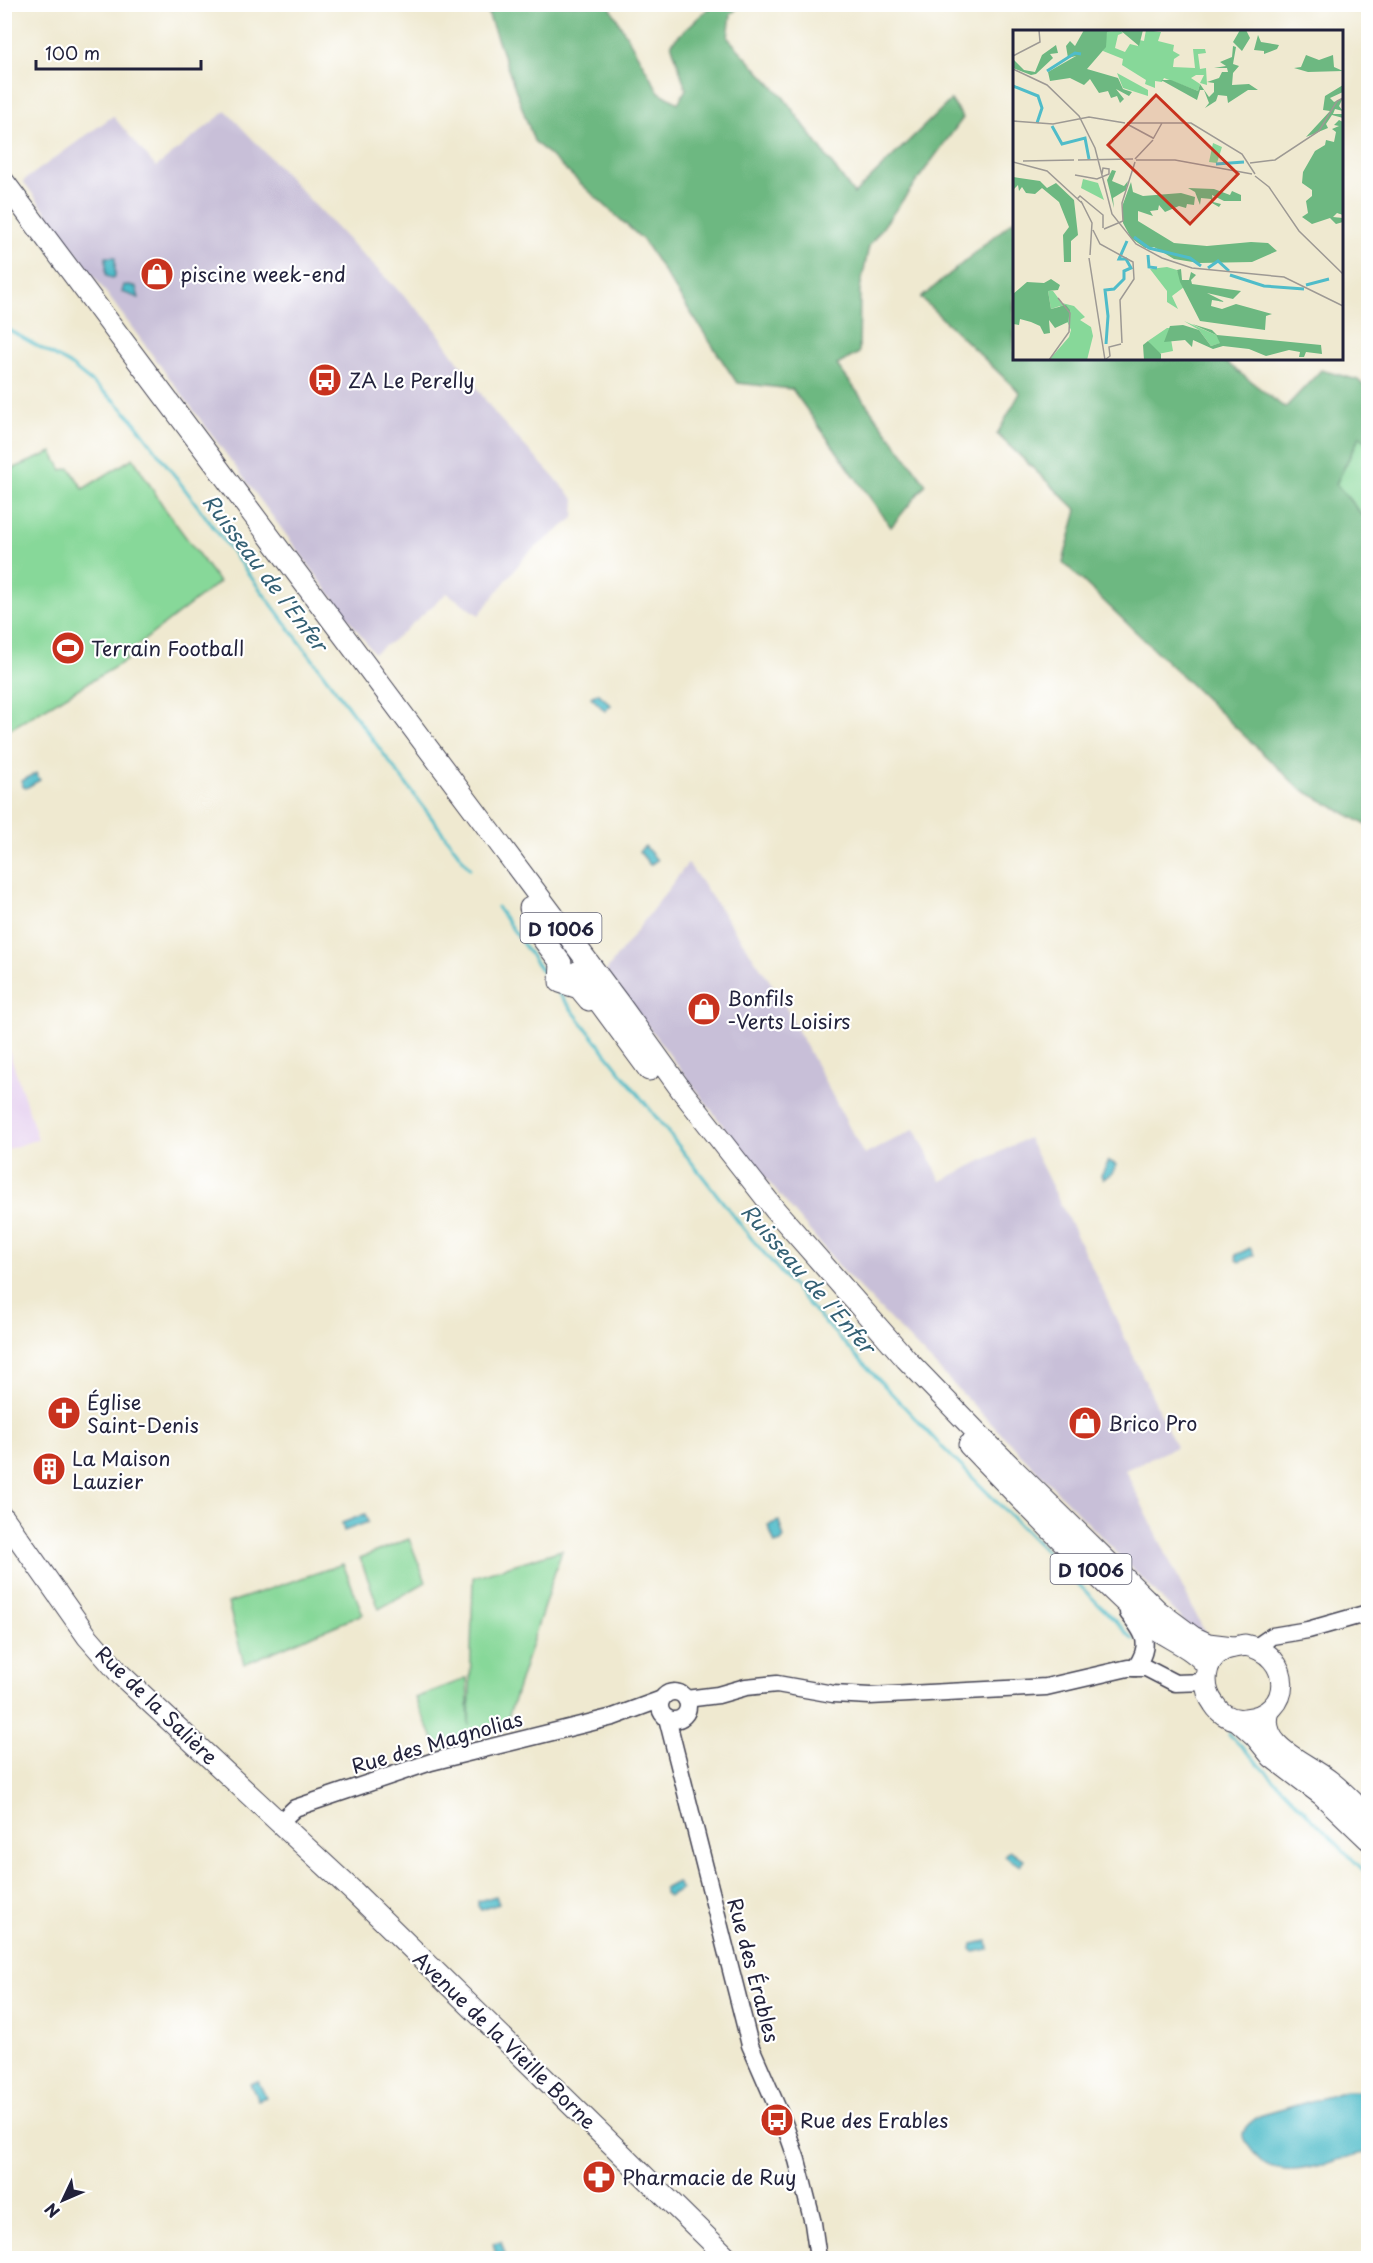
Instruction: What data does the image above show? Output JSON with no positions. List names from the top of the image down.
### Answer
{
  "streets": {
    "main road": ["D 1006", "Rue de la Salière", "Avenue de la Vieille Borne"],
    "street": ["Rue des Magnolias", "Rue des Érables"]
  },
  "crossings": [
    ["Rue de la Salière", "Rue des Magnolias"],
    ["Rue de la Salière", "Avenue de la Vieille Borne"],
    ["Rue des Magnolias", "Rue des Érables"],
    ["Rue des Magnolias", "Avenue de la Vieille Borne"]
  ],
  "water": ["Ruisseau de l'Enfer"],
  "places": {
    "shop": ["piscine week-end", "Bonfils -Verts Loisirs", "Brico Pro"],
    "bus stop": ["ZA Le Perelly", "Rue des Erables"],
    "sports": ["Terrain Football"],
    "church": ["Église Saint-Denis"],
    "building": ["La Maison Lauzier"],
    "pharmacy": ["Pharmacie de Ruy"]
  },
  "scale_bar": "100 m",
  "north": "bottom left"
}
